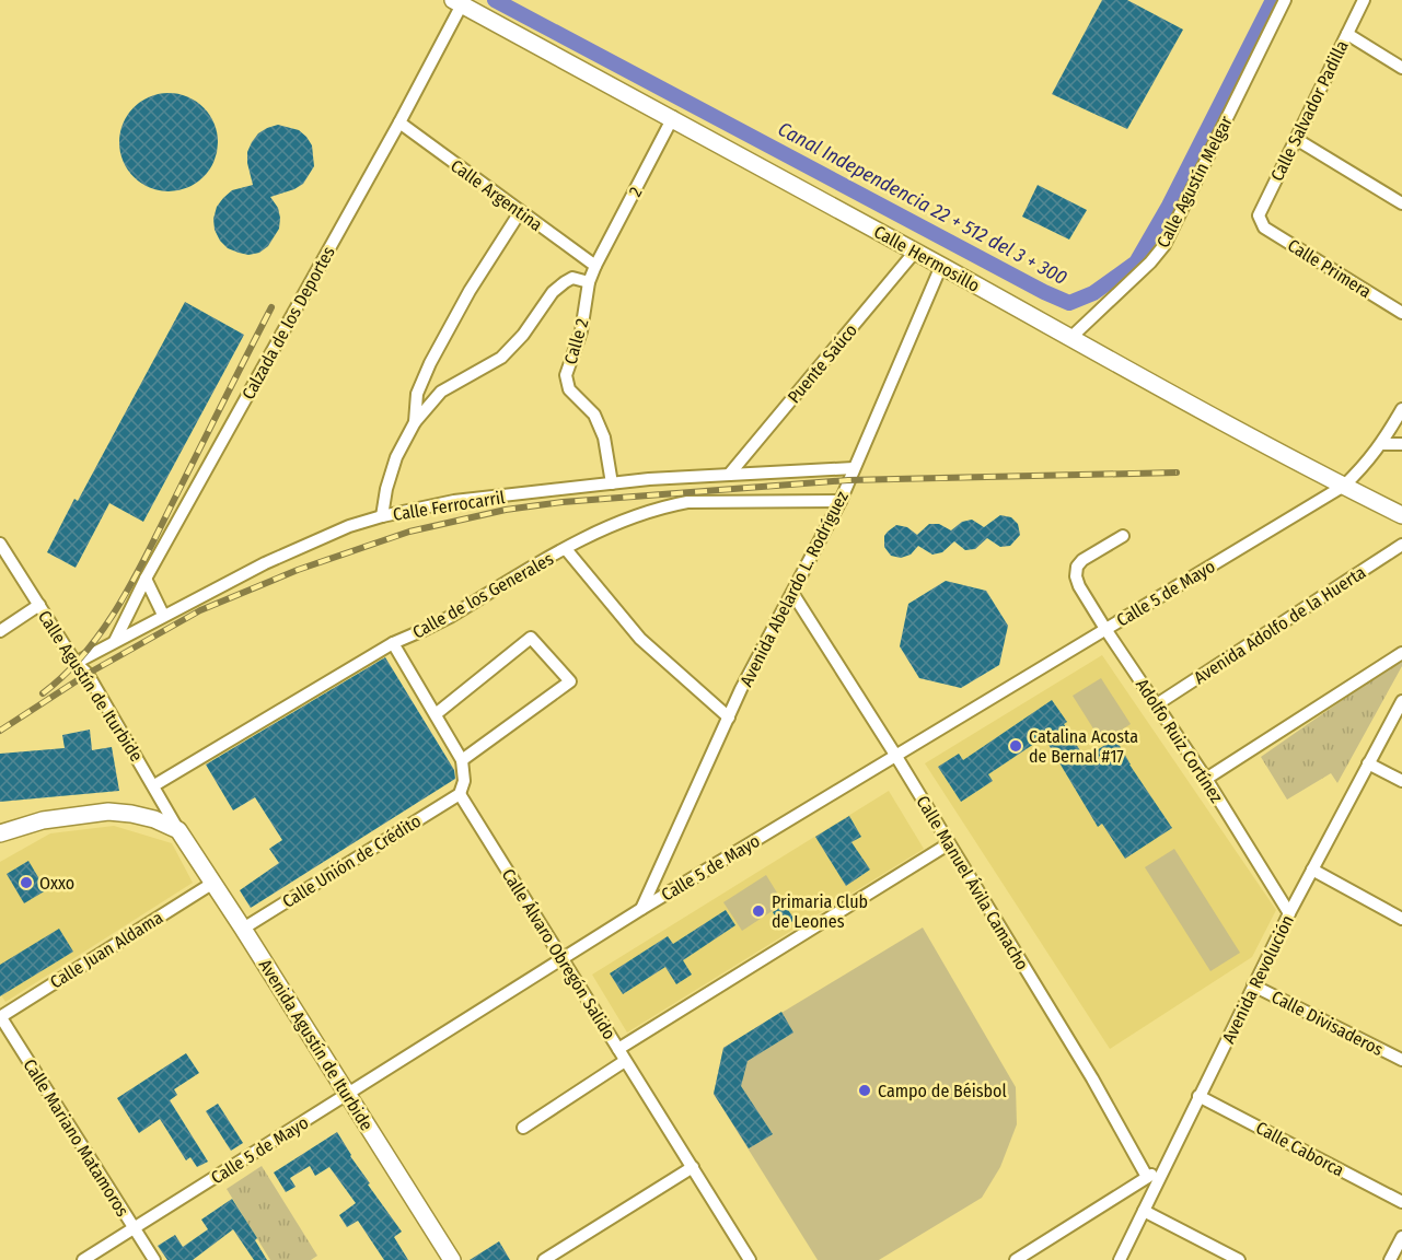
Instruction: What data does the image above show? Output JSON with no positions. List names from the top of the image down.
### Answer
{
  "streets": {
    "street": [
      "Calle Salvador Padilla",
      "Calle Agustín Melgar",
      "2",
      "Calle Argentina",
      "Calle Hermosillo",
      "Calle Primera",
      "Calzada de los Deportes",
      "Calle 2",
      "Puente Saúco",
      "Calle Ferrocarril",
      "Avenida Abelardo L. Rodríguez",
      "Calle 5 de Mayo",
      "Calle de los Generales",
      "Avenida Adolfo de la Huerta",
      "Calle Agustín de Iturbide",
      "Adolfo Ruiz Cortínez",
      "Calle Unión de Crédito",
      "Calle Manuel Ávila Camacho",
      "Calle Juan Aldama",
      "Calle Álvaro Obregón Salido",
      "Avenida Revolución",
      "Calle Divisaderos",
      "Avenida Agustín de Iturbide",
      "Calle Mariano Matamoros",
      "Calle Caborca"
    ]
  },
  "crossings": [
    ["Calle Salvador Padilla", "Calle Primera"],
    ["Calle Agustín Melgar", "Calle Hermosillo"],
    ["2", "Calle Argentina"],
    ["2", "Calle Hermosillo"],
    ["2", "Calle 2"],
    ["Calle Argentina", "Calzada de los Deportes"],
    ["Calle Argentina", "Calle 2"],
    ["Calle Hermosillo", "Calzada de los Deportes"],
    ["Calle Hermosillo", "Puente Saúco"],
    ["Calle Hermosillo", "Avenida Abelardo L. Rodríguez"],
    ["Calle Hermosillo", "Calle 5 de Mayo"],
    ["Calzada de los Deportes", "Calle Ferrocarril"],
    ["Calle 2", "Calle Ferrocarril"],
    ["Puente Saúco", "Calle Ferrocarril"],
    ["Calle Ferrocarril", "Avenida Abelardo L. Rodríguez"],
    ["Calle Ferrocarril", "Calle Agustín de Iturbide"],
    ["Avenida Abelardo L. Rodríguez", "Calle 5 de Mayo"],
    ["Avenida Abelardo L. Rodríguez", "Calle de los Generales"],
    ["Avenida Abelardo L. Rodríguez", "Calle Manuel Ávila Camacho"],
    ["Calle 5 de Mayo", "Adolfo Ruiz Cortínez"],
    ["Calle 5 de Mayo", "Calle Manuel Ávila Camacho"],
    ["Calle 5 de Mayo", "Calle Álvaro Obregón Salido"],
    ["Calle 5 de Mayo", "Avenida Agustín de Iturbide"],
    ["Calle 5 de Mayo", "Calle Mariano Matamoros"],
    ["Calle de los Generales", "Calle Agustín de Iturbide"],
    ["Avenida Adolfo de la Huerta", "Adolfo Ruiz Cortínez"],
    ["Calle Agustín de Iturbide", "Avenida Agustín de Iturbide"],
    ["Adolfo Ruiz Cortínez", "Avenida Revolución"],
    ["Calle Unión de Crédito", "Calle Álvaro Obregón Salido"],
    ["Calle Unión de Crédito", "Avenida Agustín de Iturbide"],
    ["Calle Juan Aldama", "Avenida Agustín de Iturbide"],
    ["Calle Juan Aldama", "Calle Mariano Matamoros"],
    ["Avenida Revolución", "Calle Divisaderos"],
    ["Avenida Revolución", "Calle Caborca"]
  ],
  "water": ["Canal Independencia 22 + 512 del 3 + 300"],
  "places": [
    "Catalina Acosta de Bernal #17",
    "Oxxo",
    "Primaria Club de Leones",
    "Campo de Béisbol"
  ]
}
